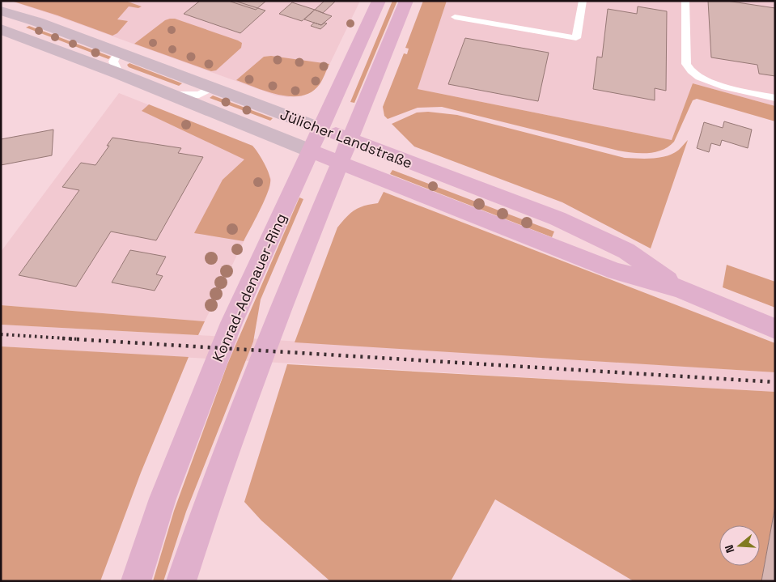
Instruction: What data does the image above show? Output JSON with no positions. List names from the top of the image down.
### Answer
{
  "streets": {
    "main road": ["Jülicher Landstraße", "Konrad-Adenauer-Ring"]
  },
  "crossings": [
    ["Jülicher Landstraße", "Konrad-Adenauer-Ring"]
  ],
  "north": "left"
}
